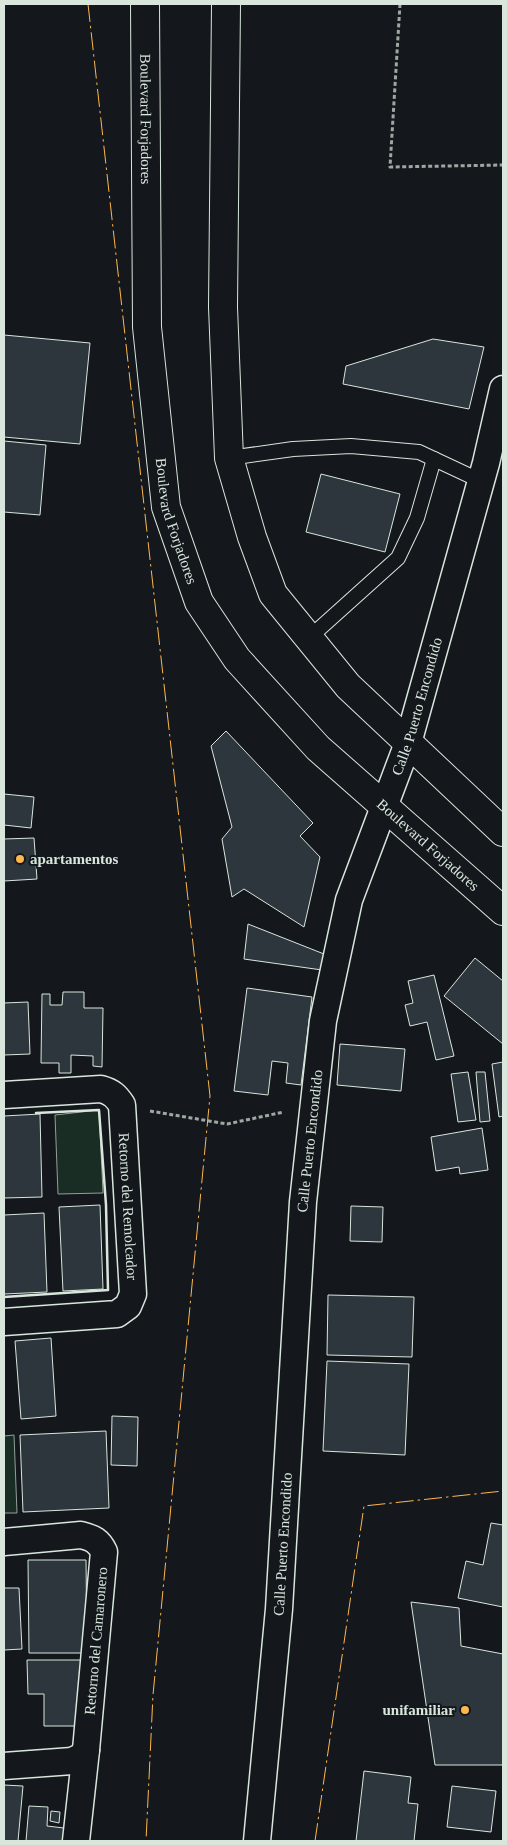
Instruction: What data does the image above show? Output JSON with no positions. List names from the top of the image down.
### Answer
{
  "streets": {
    "main road": ["Boulevard Forjadores"],
    "street": ["Calle Puerto Encondido", "Retorno del Remolcador", "Retorno del Camaronero"]
  },
  "crossings": [
    ["Boulevard Forjadores", "Calle Puerto Encondido"]
  ],
  "places": ["apartamentos", "unifamiliar"]
}
